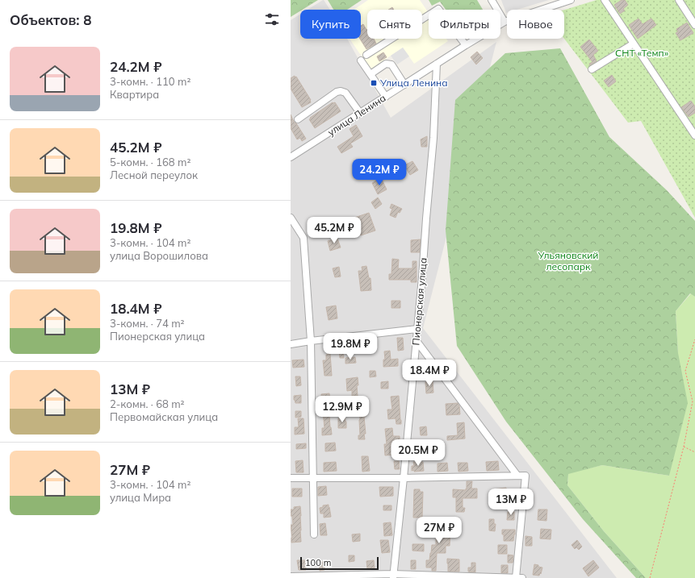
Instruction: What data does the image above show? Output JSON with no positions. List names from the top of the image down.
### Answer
{
  "streets": {
    "street": ["улица Ленина", "Пионерская улица"]
  },
  "crossings": [
    ["улица Ленина", "Пионерская улица"]
  ],
  "parks": ["СНТ «Темп»", "Ульяновский лесопарк"],
  "places": {
    "transit": ["Улица Ленина"]
  },
  "scale_bar": "100 m",
  "page": {
    "heading": "Объектов: 8",
    "chip": [
      "Купить",
      "Снять",
      "Фильтры",
      "Новое"
    ],
    "list": [
      {
        "name": "24.2M ₽",
        "note": "3-комн. · 110 m² · Квартира"
      },
      {
        "name": "45.2M ₽",
        "note": "5-комн. · 168 m² · Лесной переулок"
      },
      {
        "name": "19.8M ₽",
        "note": "3-комн. · 104 m² · улица Ворошилова"
      },
      {
        "name": "18.4M ₽",
        "note": "3-комн. · 74 m² · Пионерская улица"
      },
      {
        "name": "13M ₽",
        "note": "2-комн. · 68 m² · Первомайская улица"
      },
      {
        "name": "27M ₽",
        "note": "3-комн. · 104 m² · улица Мира"
      }
    ],
    "price": [
      "24.2M ₽",
      "45.2M ₽",
      "19.8M ₽",
      "18.4M ₽",
      "12.9M ₽",
      "20.5M ₽",
      "13M ₽",
      "27M ₽"
    ],
    "scale": "100 m"
  }
}
